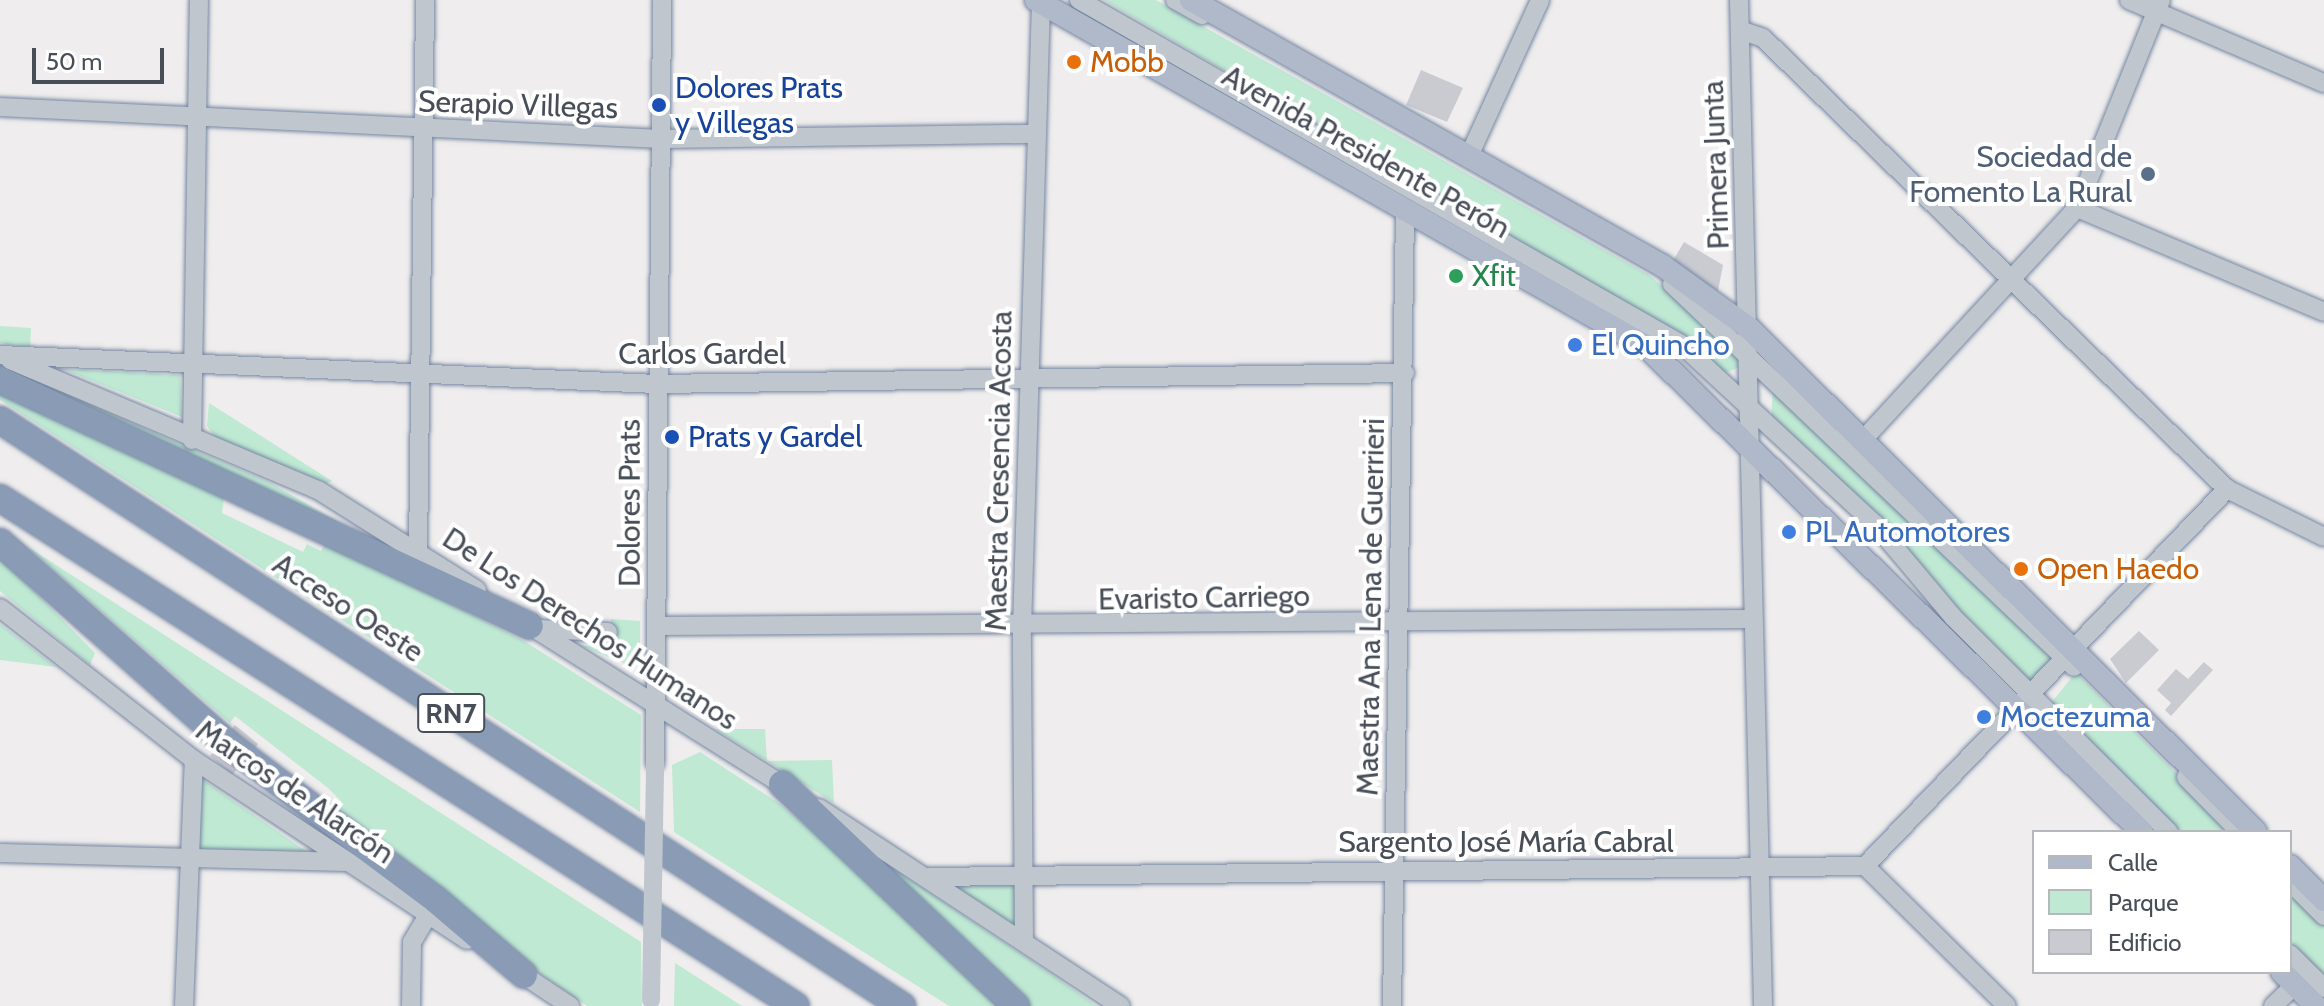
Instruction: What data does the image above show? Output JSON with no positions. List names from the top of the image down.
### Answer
{
  "streets": {
    "highway": ["Acceso Oeste", "RN7"],
    "main road": ["Avenida Presidente Perón"],
    "street": [
      "Serapio Villegas",
      "Primera Junta",
      "Carlos Gardel",
      "Maestra Cresencia Acosta",
      "Dolores Prats",
      "Evaristo Carriego",
      "Maestra Ana Lena de Guerrieri",
      "De Los Derechos Humanos",
      "Marcos de Alarcón",
      "Sargento José María Cabral"
    ]
  },
  "crossings": [
    ["Serapio Villegas", "Maestra Cresencia Acosta"],
    ["Serapio Villegas", "Dolores Prats"],
    ["Avenida Presidente Perón", "Primera Junta"],
    ["Avenida Presidente Perón", "Maestra Cresencia Acosta"],
    ["Avenida Presidente Perón", "Maestra Ana Lena de Guerrieri"],
    ["Primera Junta", "Evaristo Carriego"],
    ["Primera Junta", "Sargento José María Cabral"],
    ["Carlos Gardel", "Maestra Cresencia Acosta"],
    ["Carlos Gardel", "Dolores Prats"],
    ["Carlos Gardel", "Maestra Ana Lena de Guerrieri"],
    ["Carlos Gardel", "De Los Derechos Humanos"],
    ["Maestra Cresencia Acosta", "Evaristo Carriego"],
    ["Maestra Cresencia Acosta", "De Los Derechos Humanos"],
    ["Maestra Cresencia Acosta", "Sargento José María Cabral"],
    ["Dolores Prats", "Evaristo Carriego"],
    ["Dolores Prats", "De Los Derechos Humanos"],
    ["Evaristo Carriego", "Maestra Ana Lena de Guerrieri"],
    ["Maestra Ana Lena de Guerrieri", "Sargento José María Cabral"],
    ["De Los Derechos Humanos", "Sargento José María Cabral"]
  ],
  "places": [
    "Mobb",
    "Dolores Prats y Villegas",
    "Sociedad de Fomento La Rural",
    "Xfit",
    "El Quincho",
    "Prats y Gardel",
    "PL Automotores",
    "Open Haedo",
    "Moctezuma"
  ],
  "legend": ["Calle", "Parque", "Edificio"],
  "scale_bar": "50 m"
}
